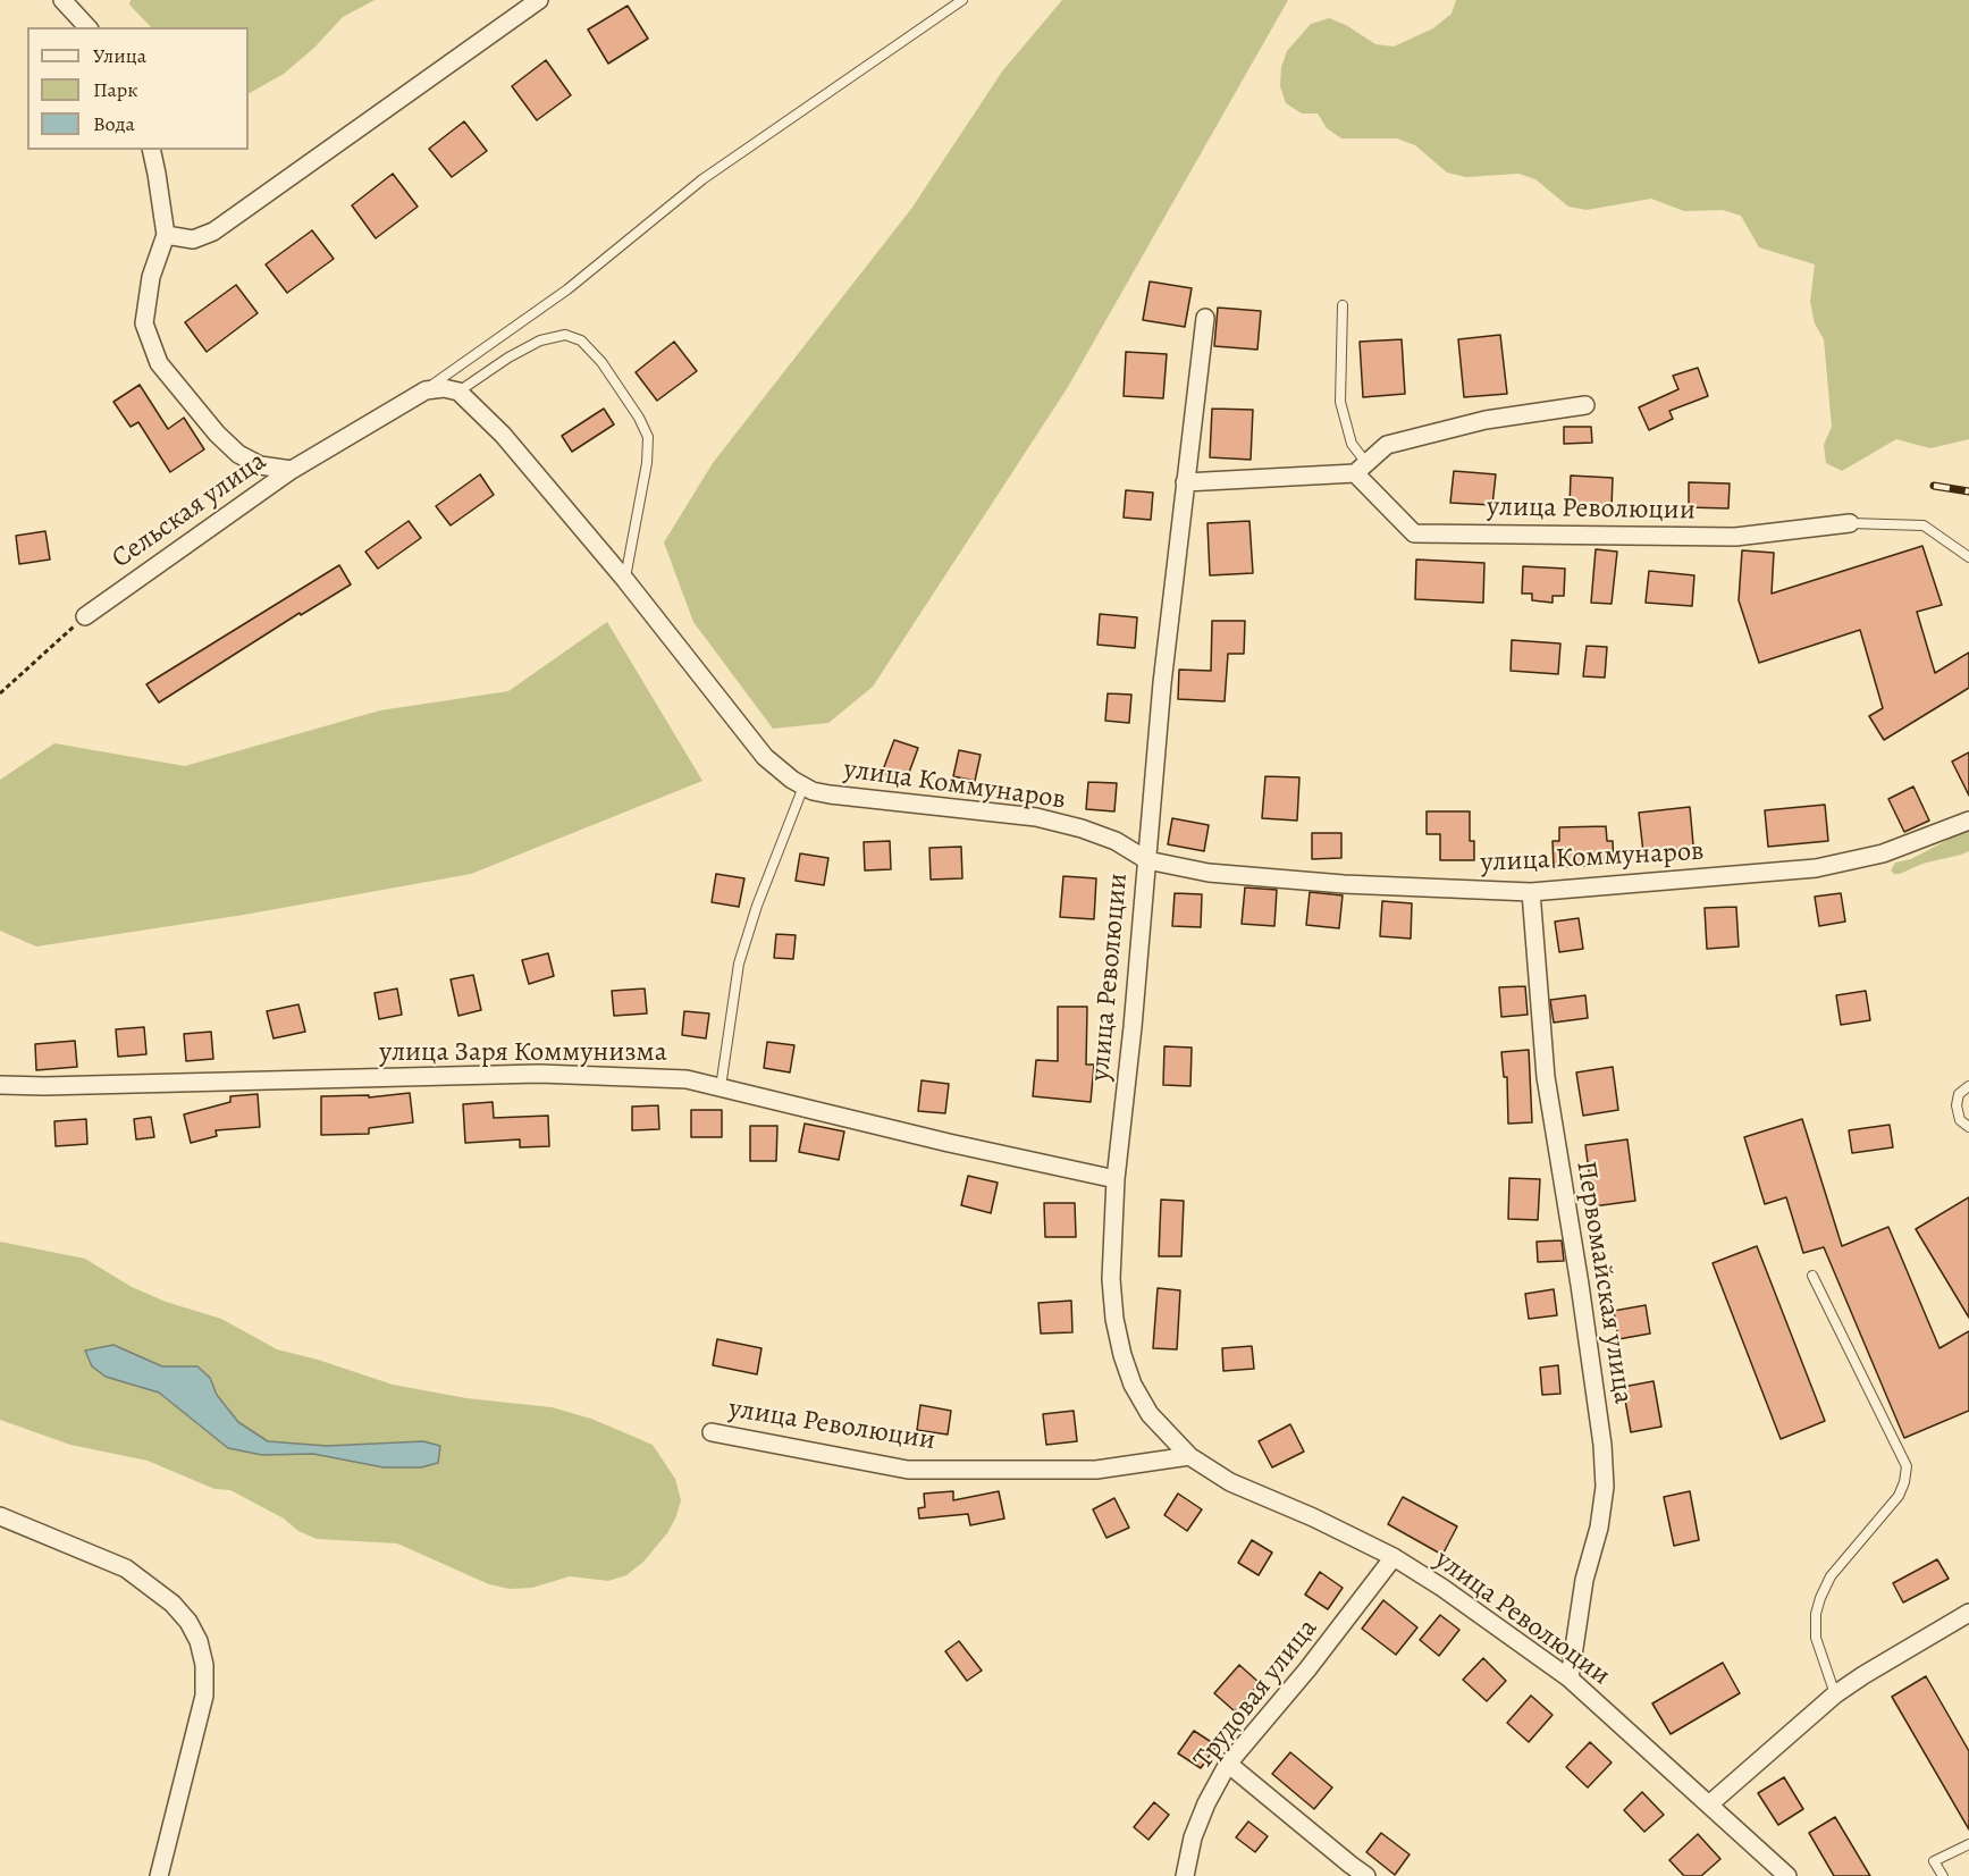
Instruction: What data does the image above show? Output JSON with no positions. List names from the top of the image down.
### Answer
{
  "streets": {
    "street": [
      "улица Революции",
      "Сельская улица",
      "улица Коммунаров",
      "улица Заря Коммунизма",
      "Первомайская улица",
      "Трудовая улица"
    ]
  },
  "crossings": [
    ["улица Революции", "улица Коммунаров"],
    ["улица Революции", "улица Заря Коммунизма"],
    ["улица Революции", "Первомайская улица"],
    ["улица Революции", "Трудовая улица"],
    ["улица Коммунаров", "Первомайская улица"]
  ],
  "legend": ["Улица", "Парк", "Вода"]
}
